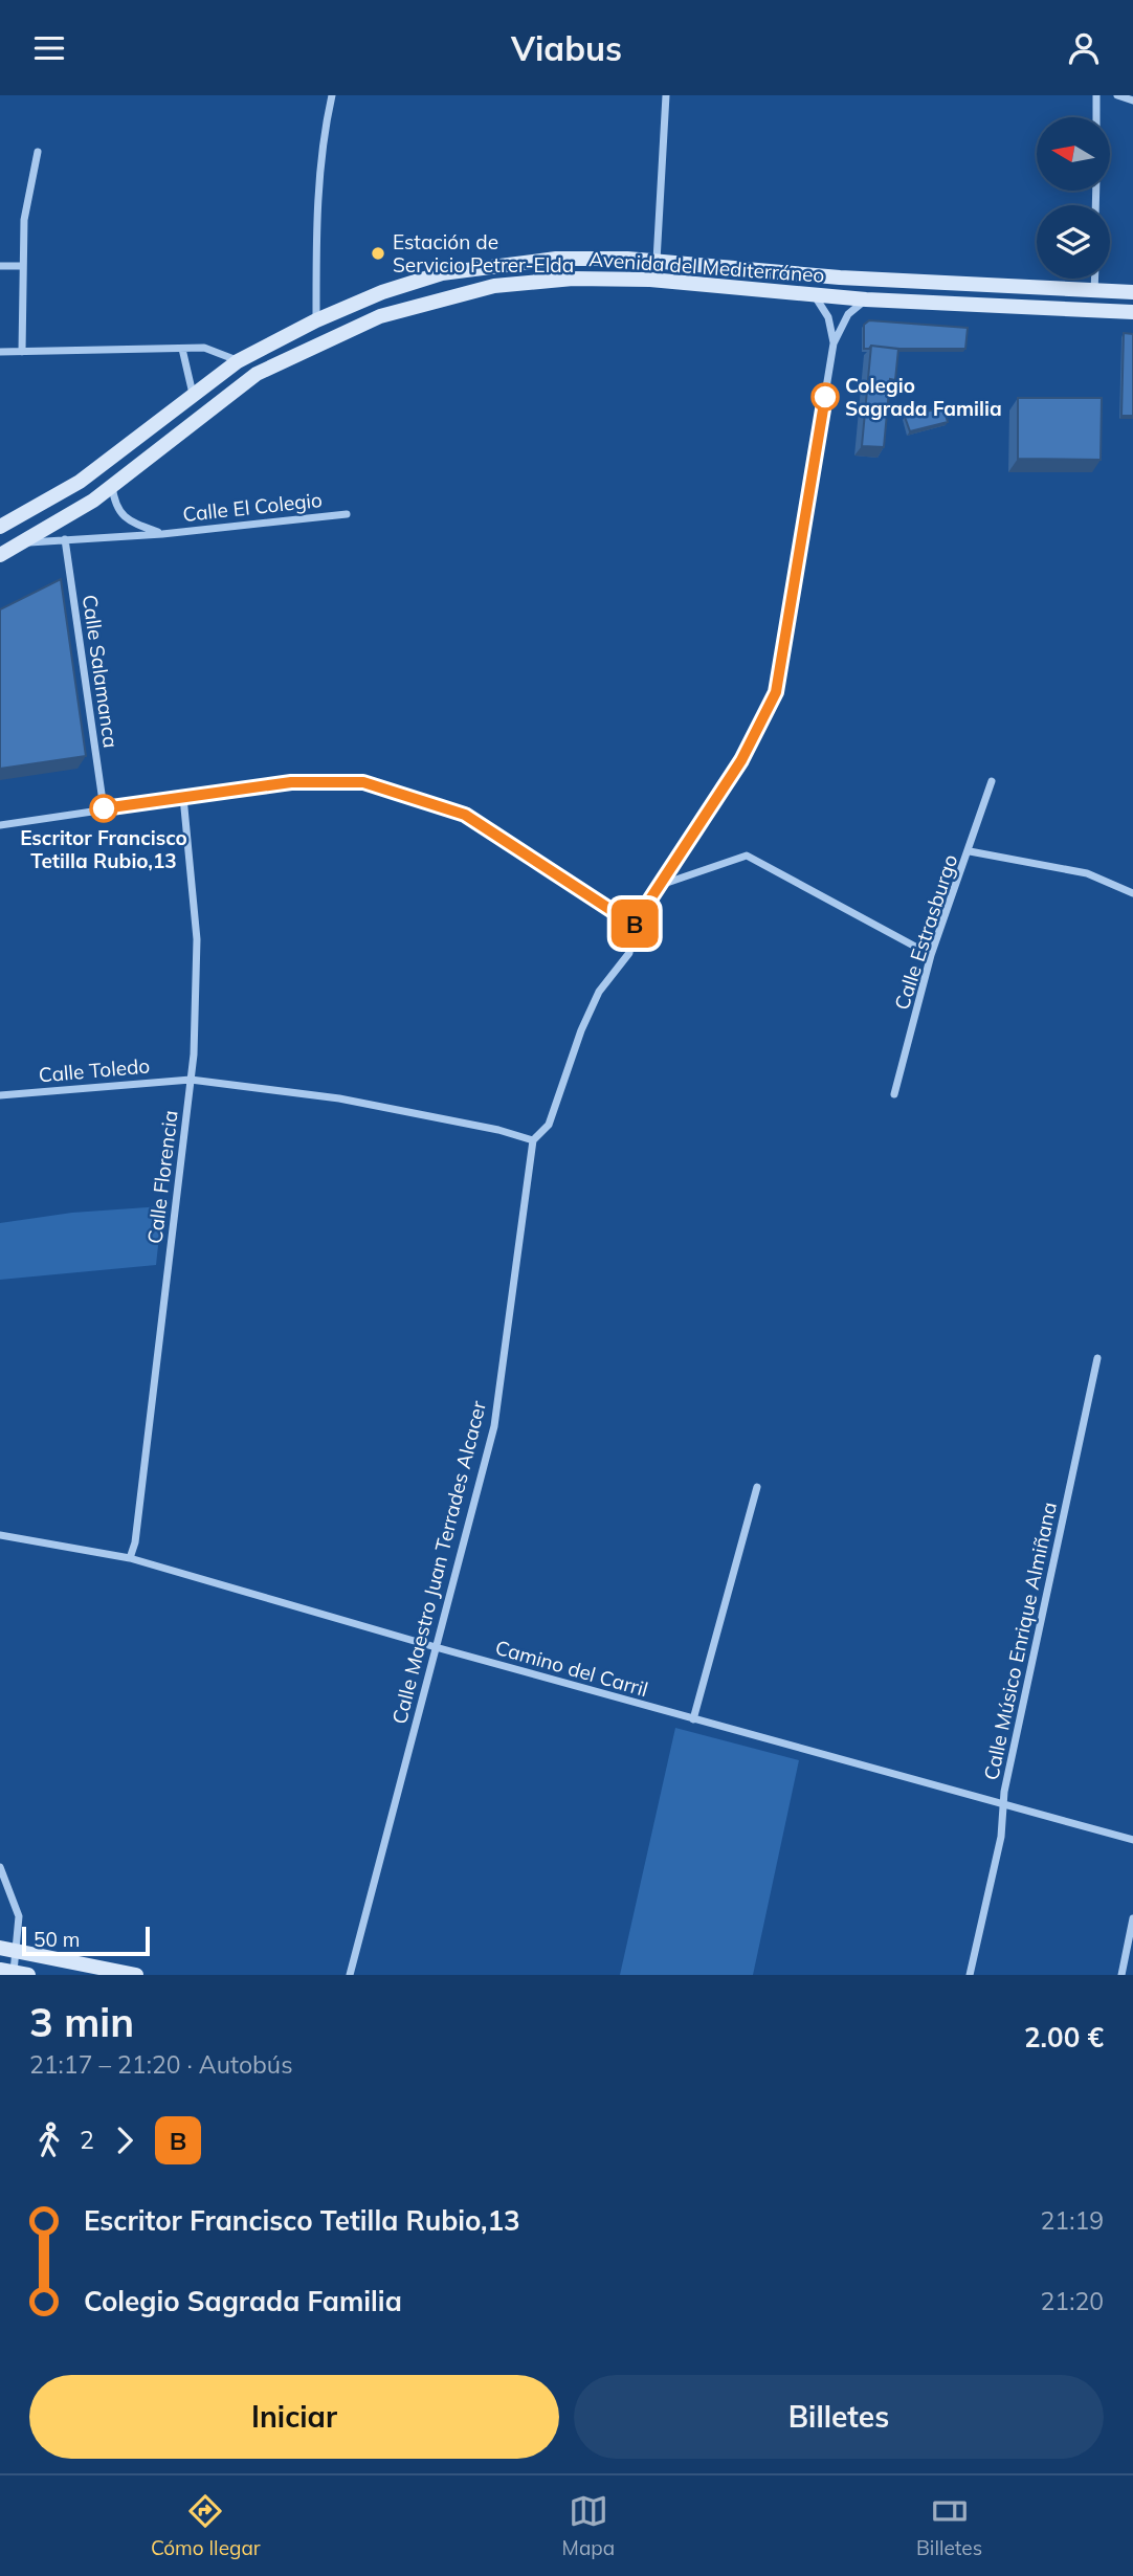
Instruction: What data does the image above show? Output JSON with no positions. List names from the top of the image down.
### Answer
{
  "streets": {
    "street": [
      "Avenida del Mediterráneo",
      "Calle El Colegio",
      "Calle Salamanca",
      "Calle Estrasburgo",
      "Calle Toledo",
      "Calle Florencia",
      "Calle Maestro Juan Terrades Alcacer",
      "Calle Músico Enrique Almiñana",
      "Camino del Carril"
    ]
  },
  "crossings": [
    ["Avenida del Mediterráneo", "Calle El Colegio"],
    ["Avenida del Mediterráneo", "Calle Maestro Juan Terrades Alcacer"],
    ["Calle El Colegio", "Calle Salamanca"],
    ["Calle Toledo", "Calle Florencia"],
    ["Calle Toledo", "Calle Maestro Juan Terrades Alcacer"],
    ["Calle Florencia", "Camino del Carril"],
    ["Calle Maestro Juan Terrades Alcacer", "Camino del Carril"],
    ["Calle Músico Enrique Almiñana", "Camino del Carril"]
  ],
  "places": ["Estación de Servicio Petrer-Elda", "Colegio Sagrada Familia", "Escritor Francisco Tetilla Rubio,13"],
  "lines": ["bus line B"],
  "scale_bar": "50 m",
  "north": "left",
  "page": {
    "header": "Viabus",
    "on_map": "B",
    "scale": "50 m",
    "heading": ["3 min", "21:17 – 21:20 · Autobús", "2.00 €"],
    "legs": ["2", "B"],
    "list": [
      {
        "name": "Escritor Francisco Tetilla Rubio,13",
        "value": "21:19"
      },
      {
        "name": "Colegio Sagrada Familia",
        "value": "21:20"
      }
    ],
    "buttons": ["Iniciar", "Billetes"],
    "tabs": ["Cómo llegar", "Mapa", "Billetes"]
  }
}
